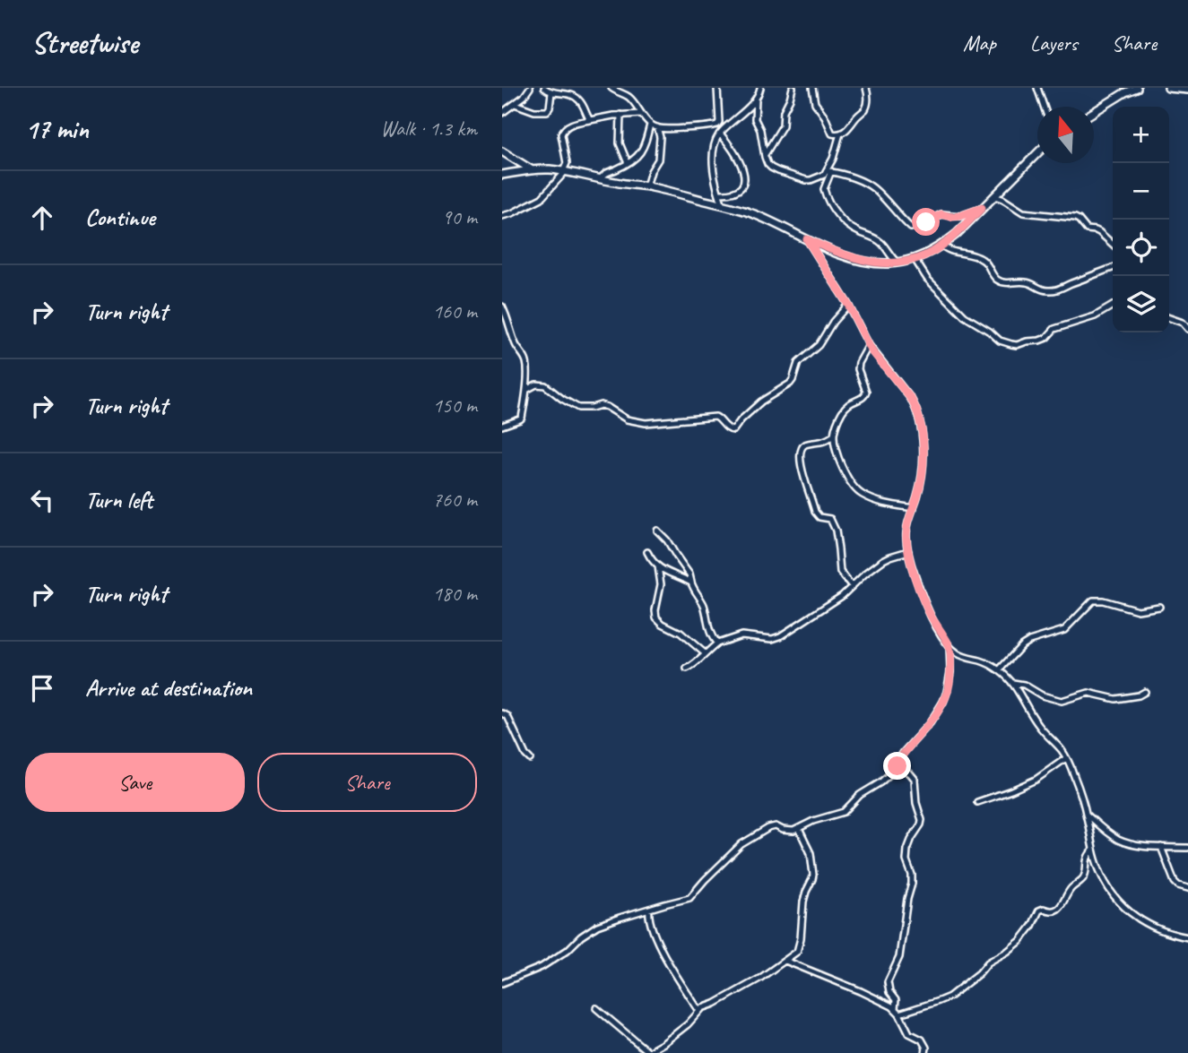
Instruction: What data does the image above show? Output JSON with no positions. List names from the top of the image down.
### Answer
{
  "north": "top",
  "page": {
    "header": "Streetwise",
    "nav": ["Map", "Layers", "Share"],
    "heading": ["17 min", "Walk · 1.3 km"],
    "map_buttons": ["+", "−"],
    "list": [
      ["Continue", "90 m"],
      ["Turn right", "160 m"],
      ["Turn right", "150 m"],
      ["Turn left", "760 m"],
      ["Turn right", "180 m"],
      "Arrive at destination"
    ],
    "buttons": ["Save", "Share"]
  }
}
